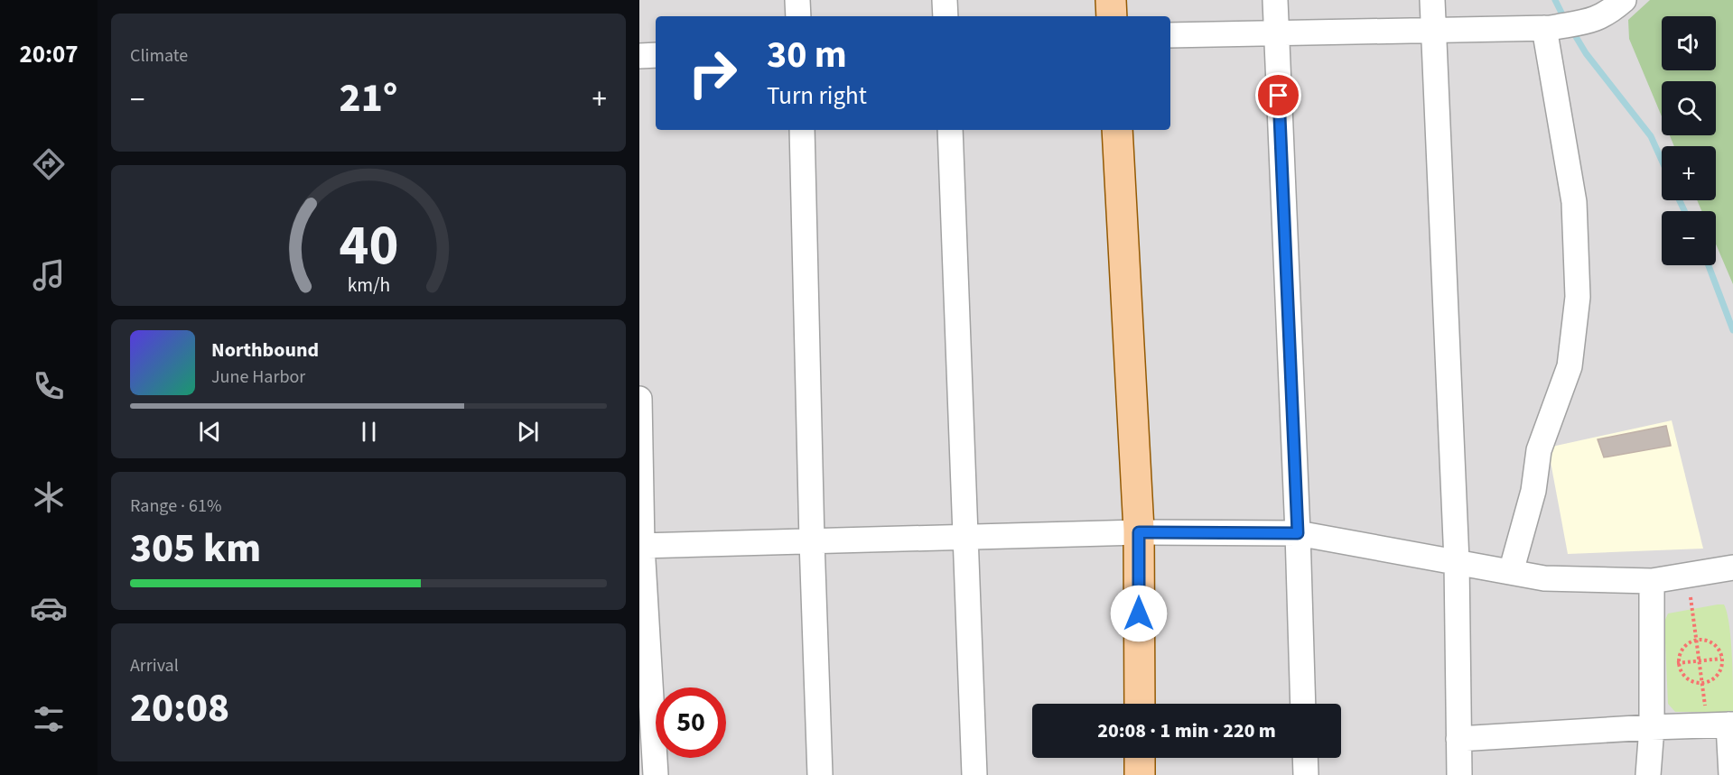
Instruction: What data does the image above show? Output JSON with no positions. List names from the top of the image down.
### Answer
{
  "page": {
    "tabs": "20:07",
    "tile": [
      "Climate",
      ["Range · 61%", "305 km"],
      ["Arrival", "20:08"]
    ],
    "map_buttons": ["+", "−"],
    "turn": ["30 m", "Turn right"],
    "heat": ["−", "21°", "+"],
    "song": ["Northbound", "June Harbor"],
    "limit": "50",
    "trip": "20:08 · 1 min · 220 m",
    "gauge": ["40", "km/h"]
  }
}
